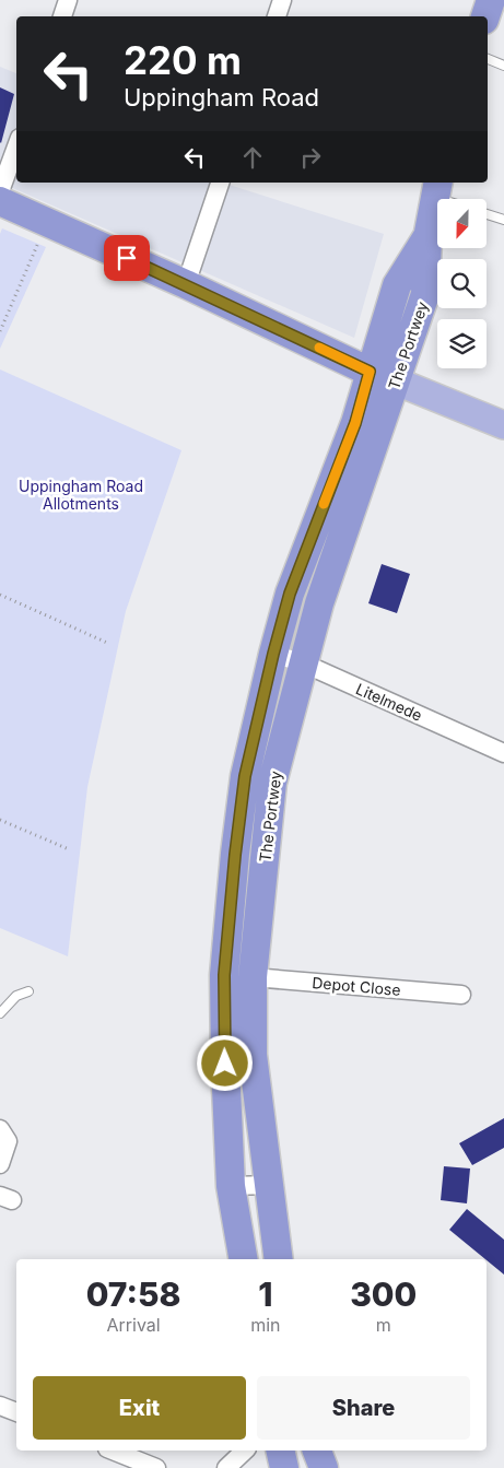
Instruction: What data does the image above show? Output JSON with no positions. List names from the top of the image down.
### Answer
{
  "streets": {
    "highway": ["The Portwey"],
    "street": ["Litelmede", "Depot Close"]
  },
  "crossings": [
    ["The Portwey", "Litelmede"],
    ["The Portwey", "Depot Close"]
  ],
  "parks": ["Uppingham Road Allotments"],
  "north": "bottom",
  "page": {
    "turn": ["220 m", "Uppingham Road"],
    "eta": [
      "07:58",
      "Arrival",
      "1",
      "min",
      "300",
      "m"
    ],
    "buttons": ["Exit", "Share"]
  }
}
